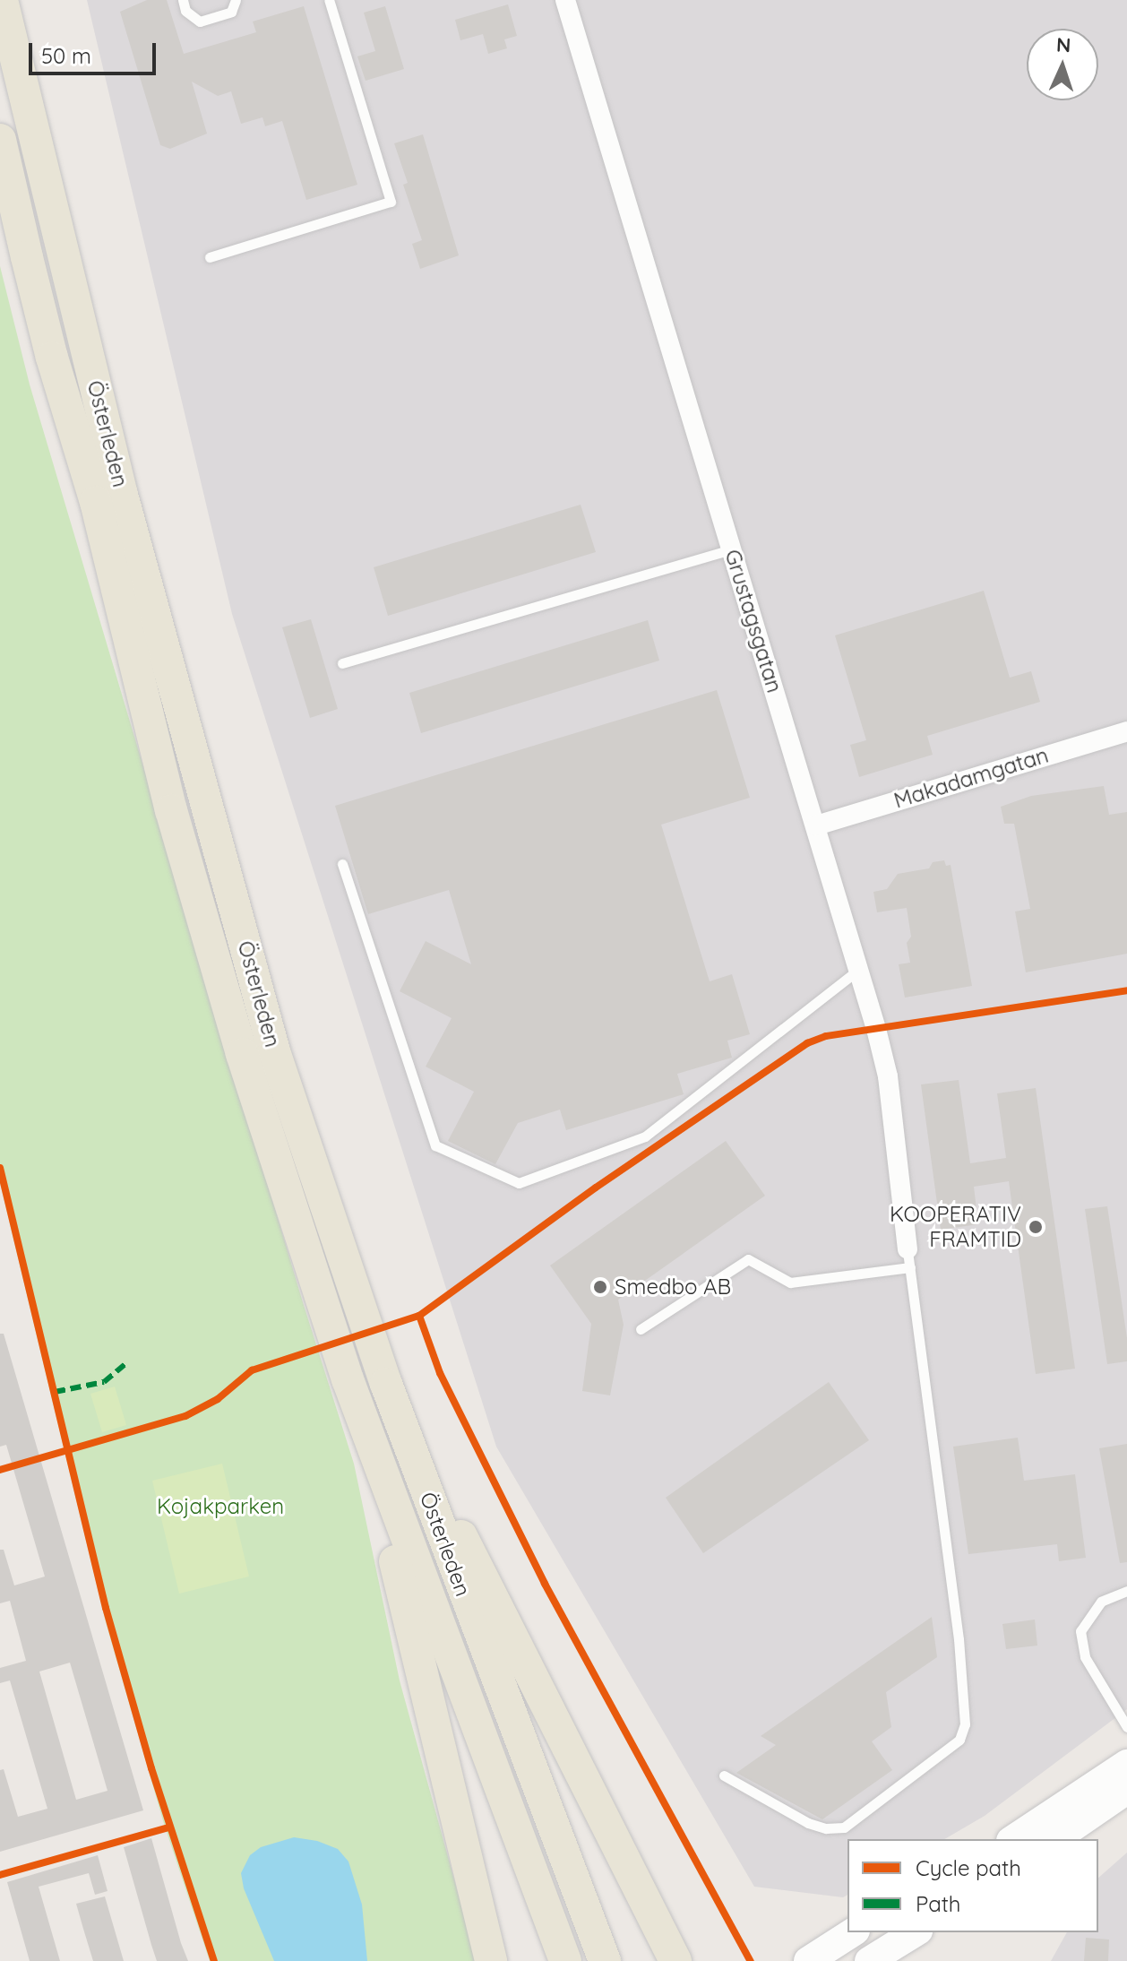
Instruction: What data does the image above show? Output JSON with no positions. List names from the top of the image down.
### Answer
{
  "streets": {
    "main road": ["Österleden"],
    "street": ["Grustagsgatan", "Makadamgatan"]
  },
  "crossings": [
    ["Grustagsgatan", "Makadamgatan"]
  ],
  "parks": ["Kojakparken"],
  "places": ["KOOPERATIV FRAMTID", "Smedbo AB"],
  "legend": ["Cycle path", "Path"],
  "scale_bar": "50 m",
  "north": "top"
}
